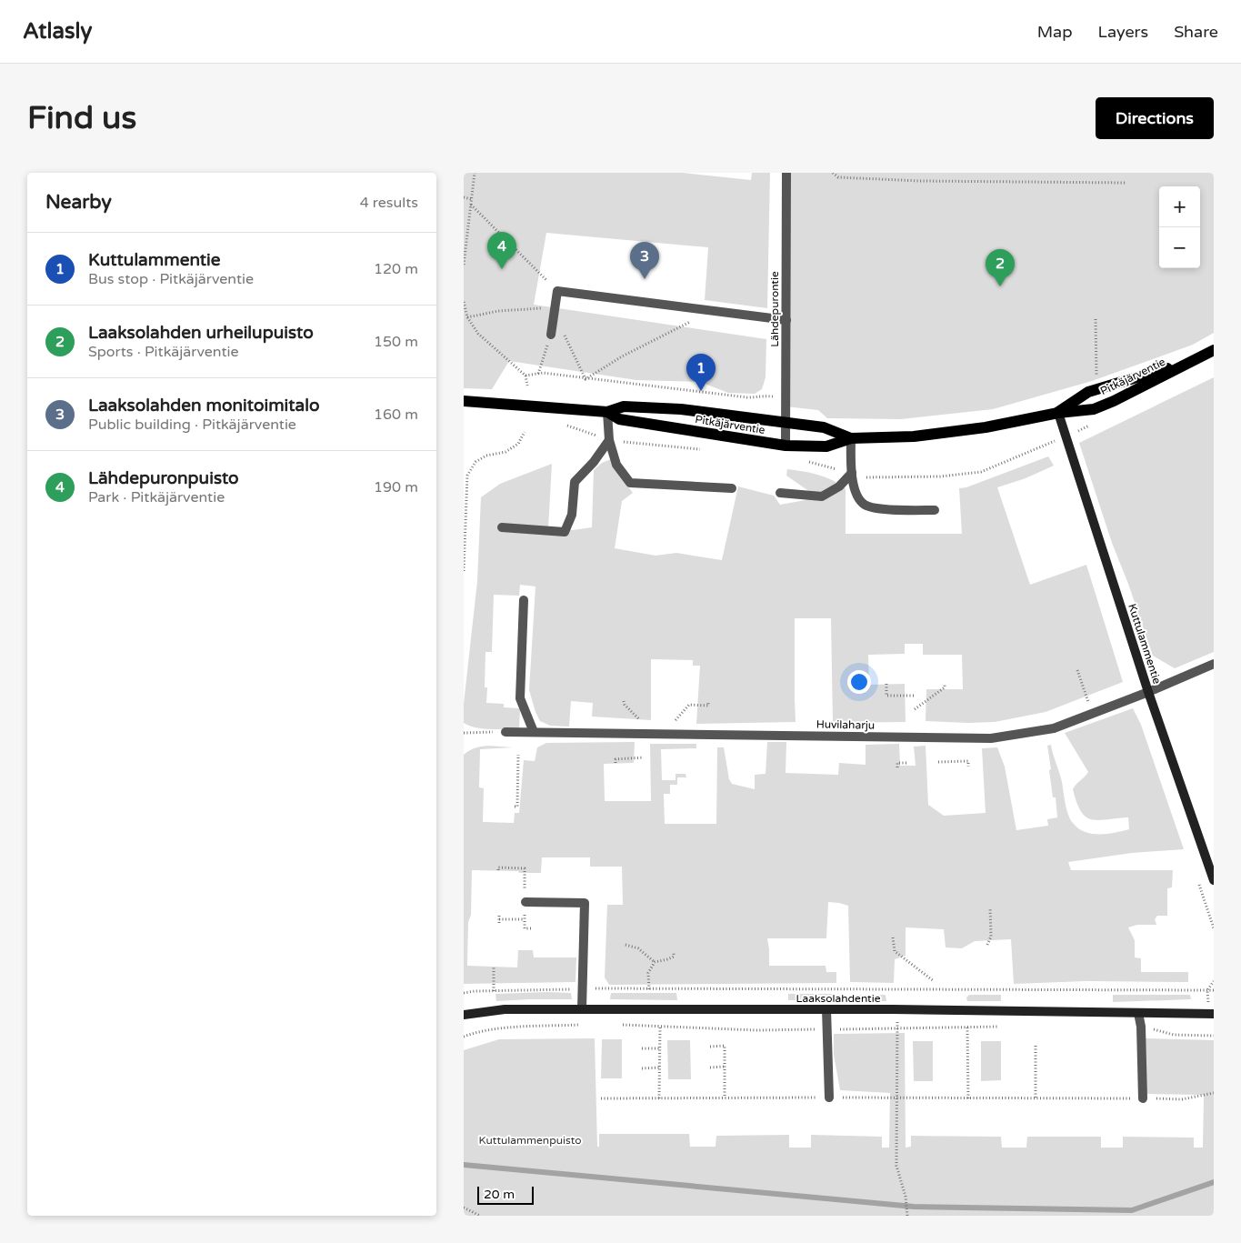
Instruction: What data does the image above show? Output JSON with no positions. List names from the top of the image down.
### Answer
{
  "streets": {
    "main road": ["Pitkäjärventie"],
    "street": [
      "Lähdepurontie",
      "Kuttulammentie",
      "Huvilaharju",
      "Laaksolahdentie"
    ]
  },
  "crossings": [
    ["Lähdepurontie", "Pitkäjärventie"],
    ["Pitkäjärventie", "Kuttulammentie"],
    ["Kuttulammentie", "Huvilaharju"]
  ],
  "parks": ["Kuttulammenpuisto"],
  "scale_bar": "20 m",
  "page": {
    "header": "Atlasly",
    "nav": ["Map", "Layers", "Share"],
    "buttons": "Directions",
    "title": "Find us",
    "heading": ["Nearby", "4 results"],
    "map_buttons": ["+", "−"],
    "list": [
      {
        "mark": "1",
        "name": "Kuttulammentie",
        "note": "Bus stop · Pitkäjärventie",
        "value": "120 m"
      },
      {
        "mark": "2",
        "name": "Laaksolahden urheilupuisto",
        "note": "Sports · Pitkäjärventie",
        "value": "150 m"
      },
      {
        "mark": "3",
        "name": "Laaksolahden monitoimitalo",
        "note": "Public building · Pitkäjärventie",
        "value": "160 m"
      },
      {
        "mark": "4",
        "name": "Lähdepuronpuisto",
        "note": "Park · Pitkäjärventie",
        "value": "190 m"
      }
    ],
    "pins": [
      "4",
      "3",
      "2",
      "1"
    ],
    "scale": "20 m"
  }
}
